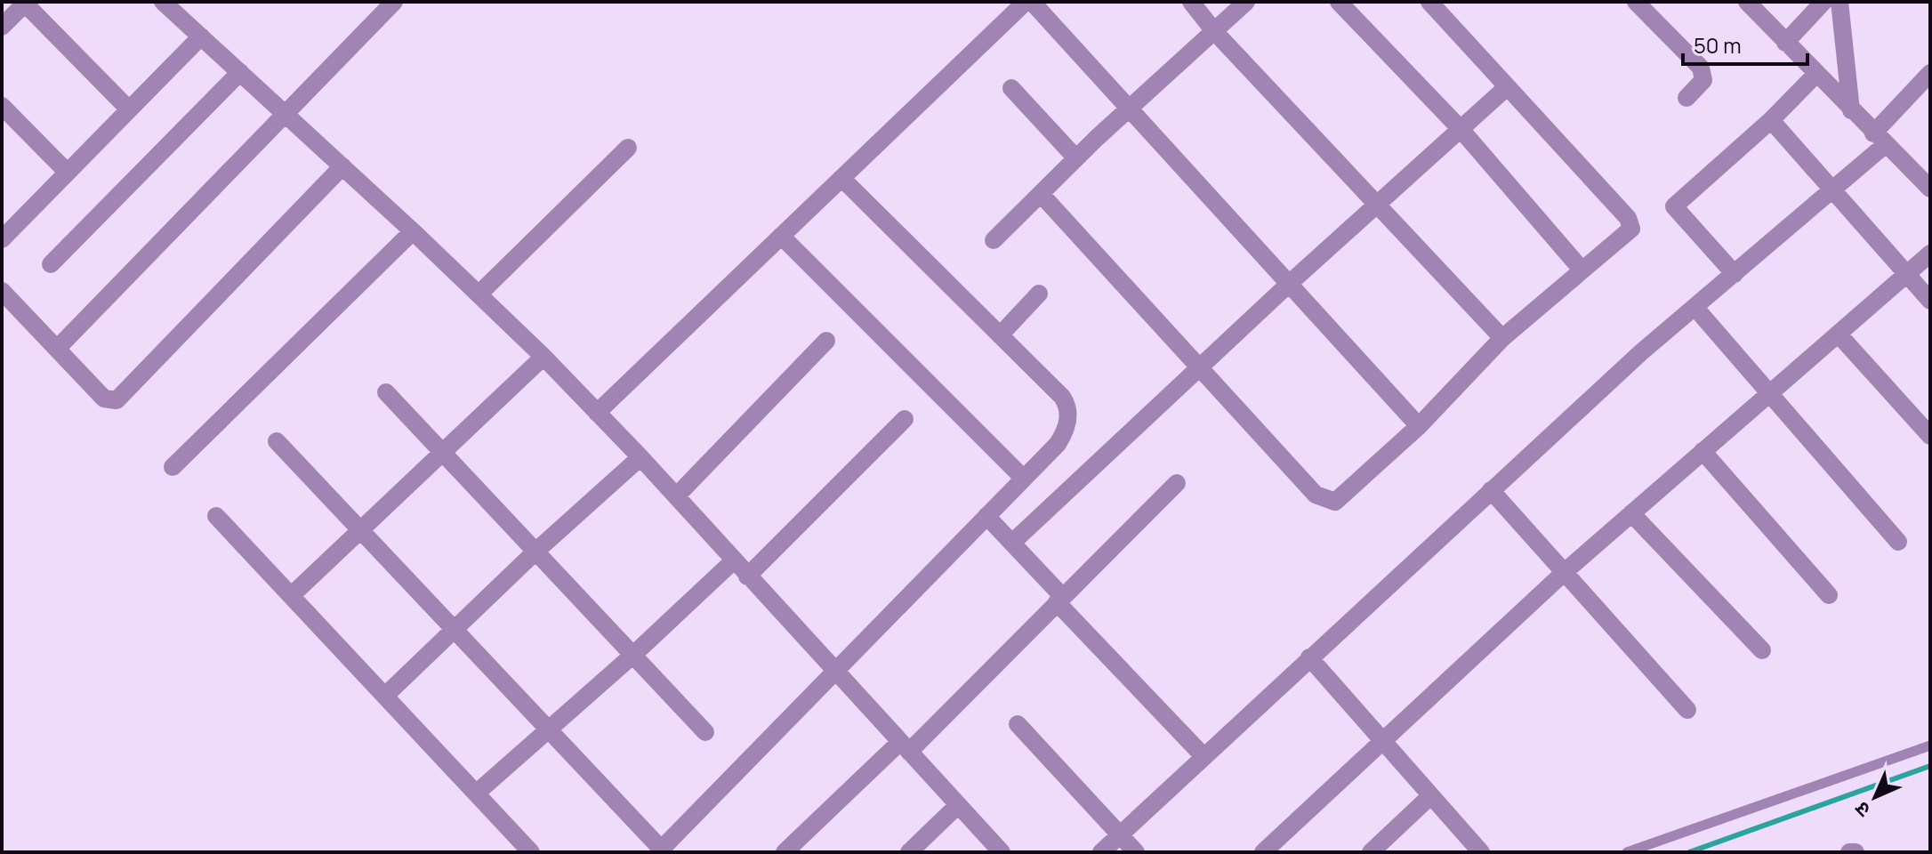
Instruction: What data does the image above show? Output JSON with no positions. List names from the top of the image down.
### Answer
{
  "scale_bar": "50 m",
  "north": "bottom left"
}
